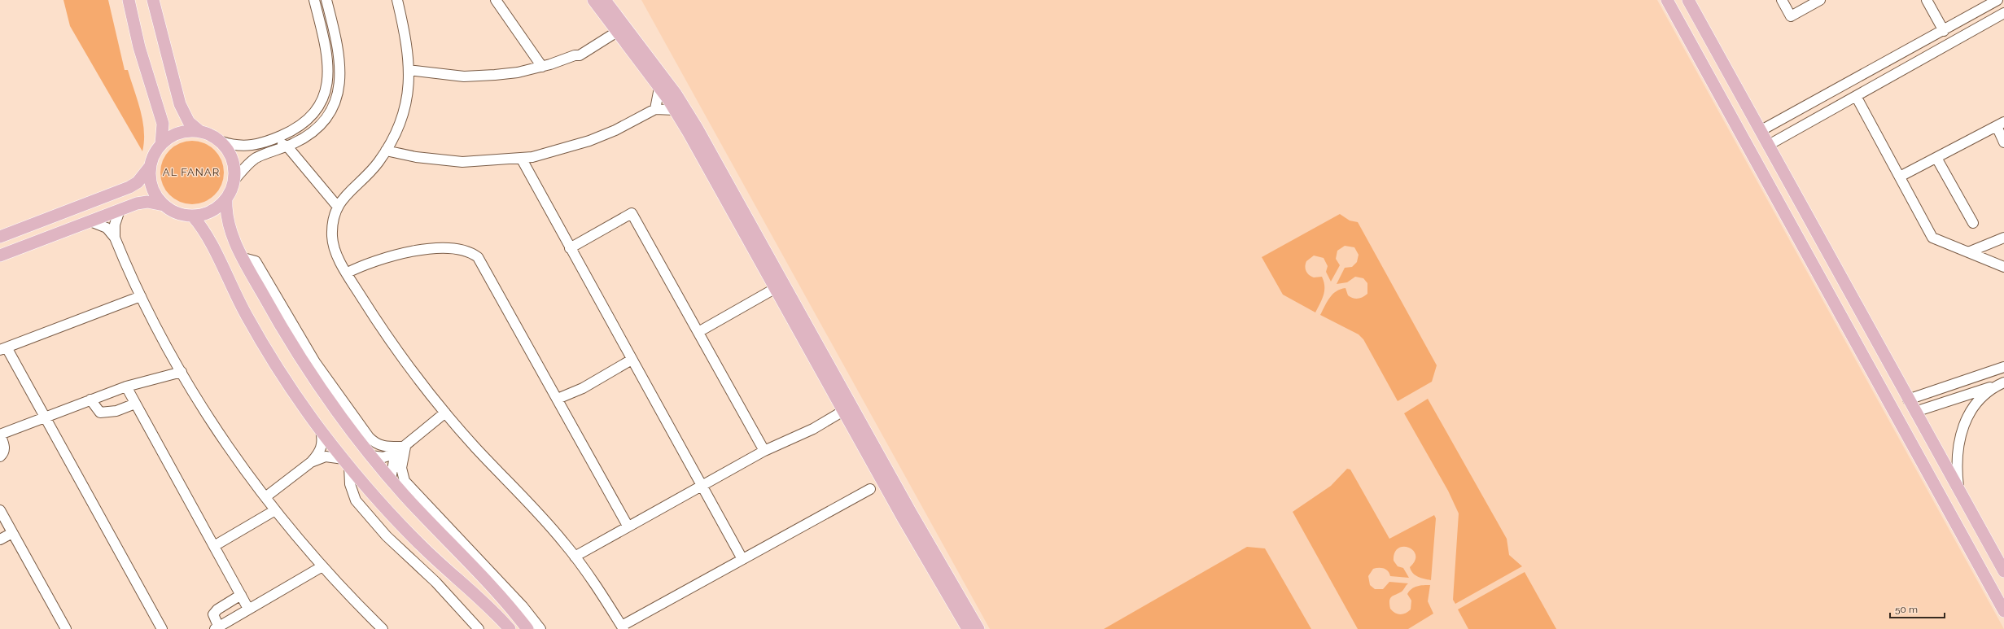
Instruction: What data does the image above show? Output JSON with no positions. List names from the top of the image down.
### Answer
{
  "districts": ["AL FANAR"],
  "scale_bar": "50 m"
}
